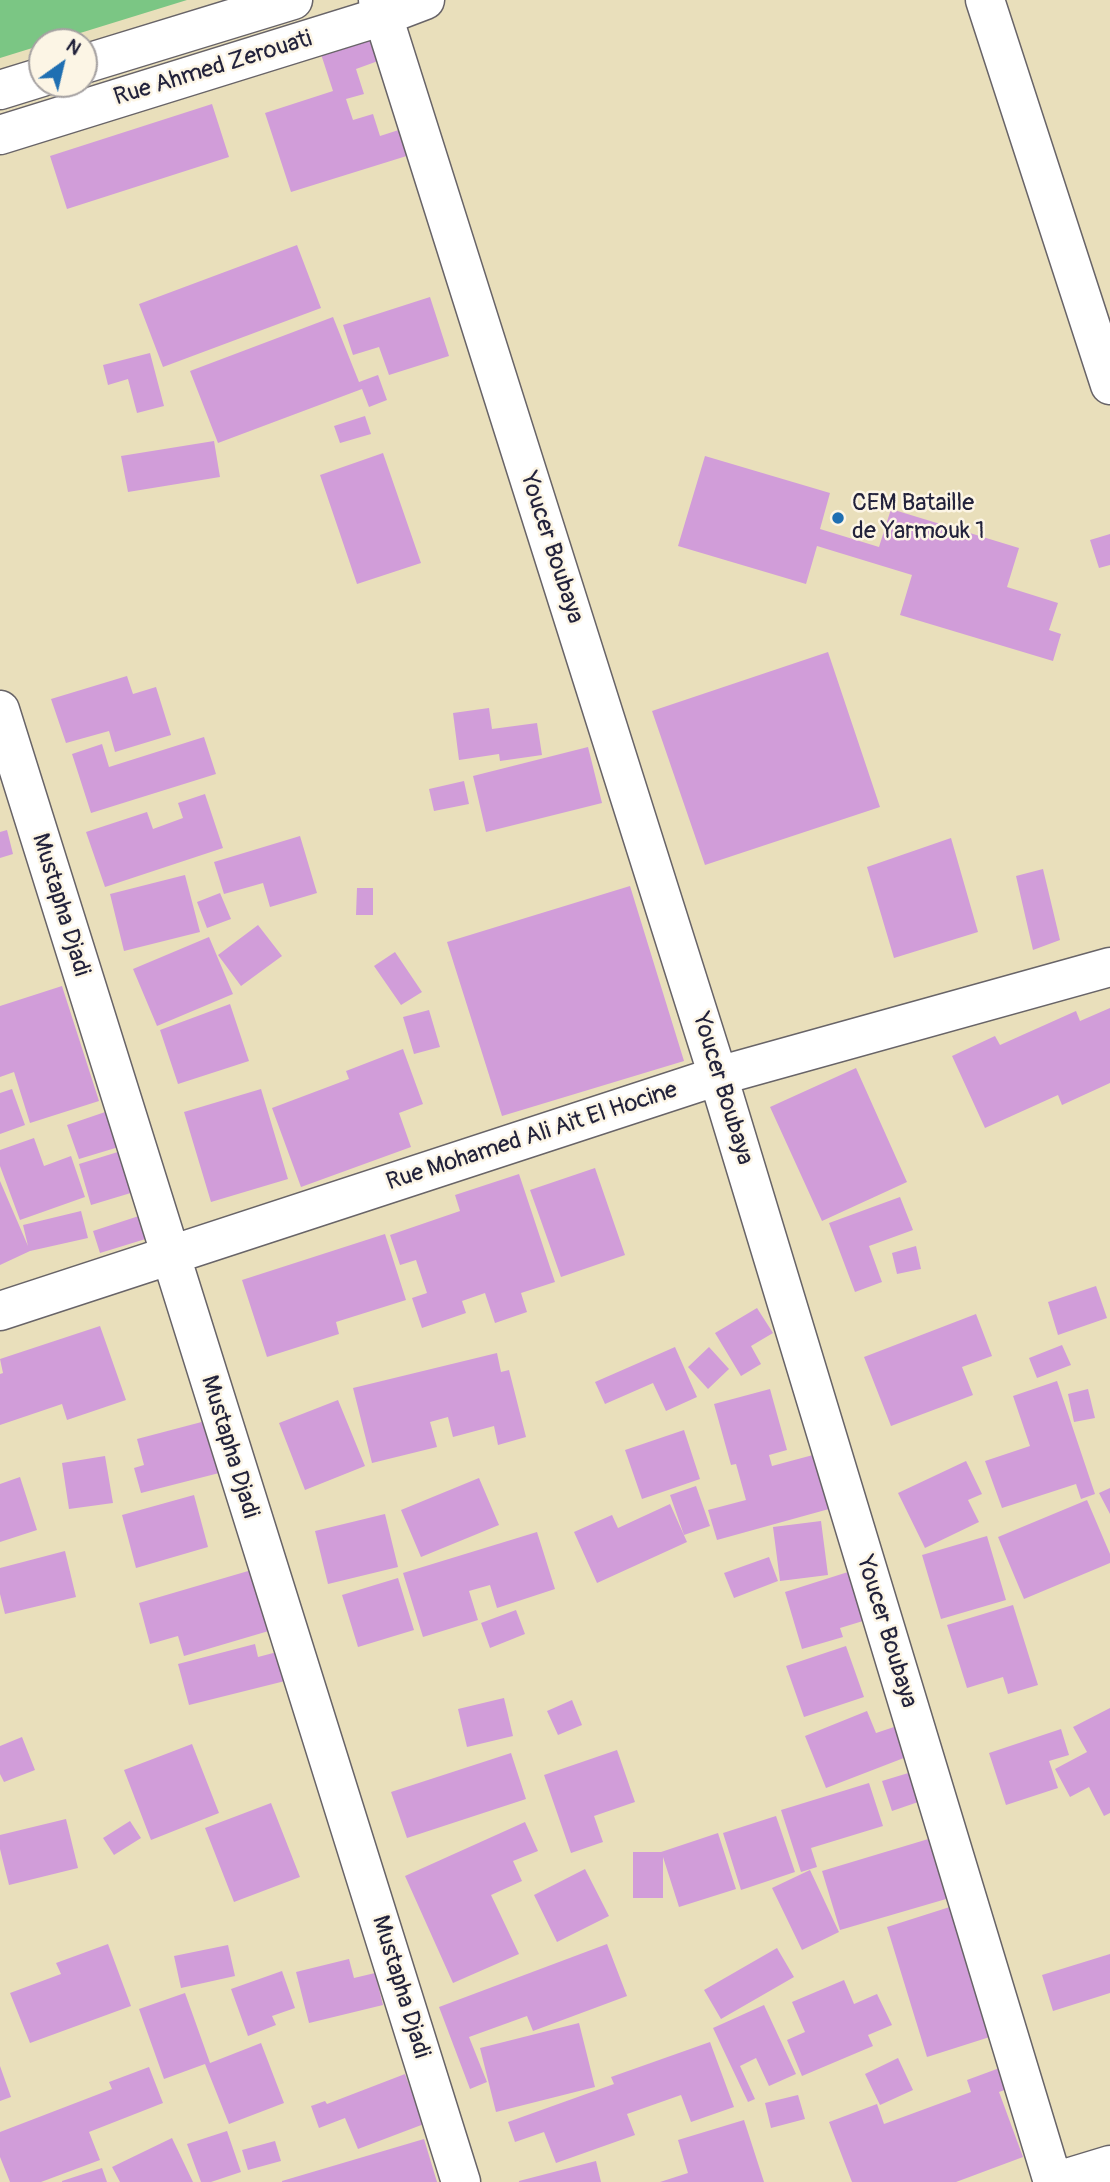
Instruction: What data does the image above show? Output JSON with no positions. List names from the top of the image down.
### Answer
{
  "streets": {
    "street": [
      "Rue Ahmed Zerouati",
      "Youcer Boubaya",
      "Mustapha Djadi",
      "Rue Mohamed Ali Ait El Hocine"
    ]
  },
  "crossings": [
    ["Rue Ahmed Zerouati", "Youcer Boubaya"],
    ["Youcer Boubaya", "Rue Mohamed Ali Ait El Hocine"],
    ["Mustapha Djadi", "Rue Mohamed Ali Ait El Hocine"]
  ],
  "places": ["CEM Bataille de Yarmouk 1"],
  "north": "top right"
}
